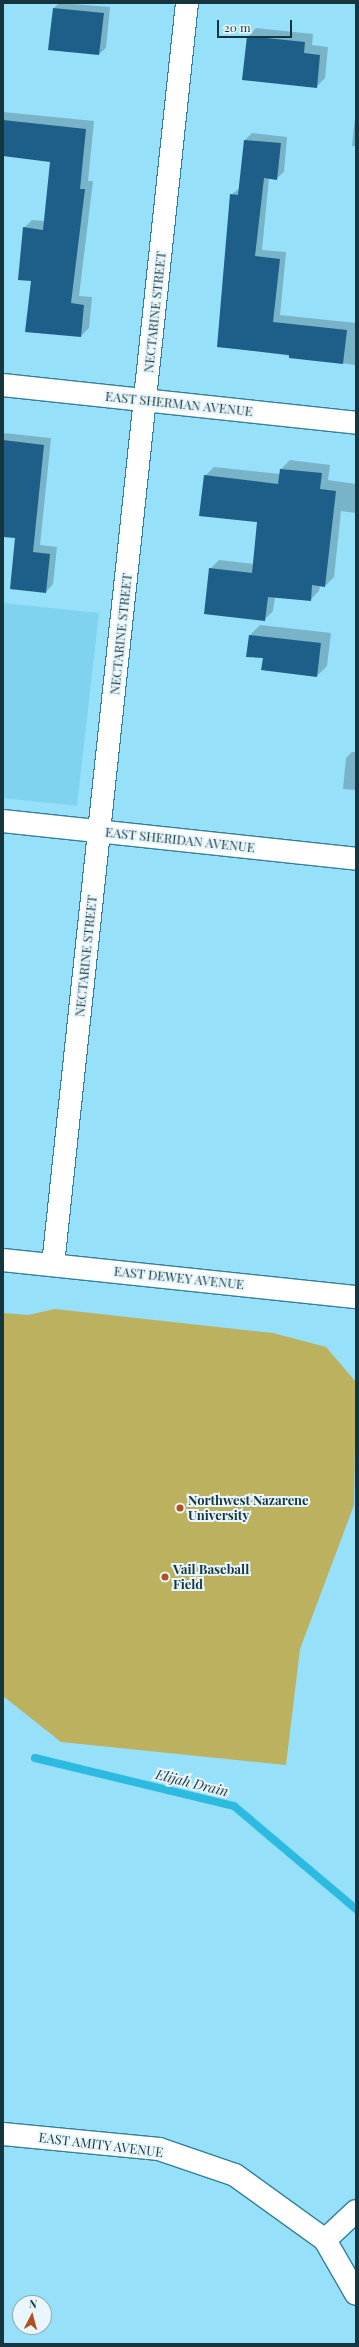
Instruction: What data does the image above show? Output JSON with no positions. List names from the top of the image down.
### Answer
{
  "streets": {
    "street": [
      "NECTARINE STREET",
      "EAST SHERMAN AVENUE",
      "EAST SHERIDAN AVENUE",
      "EAST DEWEY AVENUE",
      "EAST AMITY AVENUE"
    ]
  },
  "crossings": [
    ["NECTARINE STREET", "EAST SHERMAN AVENUE"],
    ["NECTARINE STREET", "EAST SHERIDAN AVENUE"],
    ["NECTARINE STREET", "EAST DEWEY AVENUE"]
  ],
  "water": ["Elijah Drain"],
  "places": ["Northwest Nazarene University", "Vail Baseball Field"],
  "scale_bar": "20 m",
  "north": "top"
}
